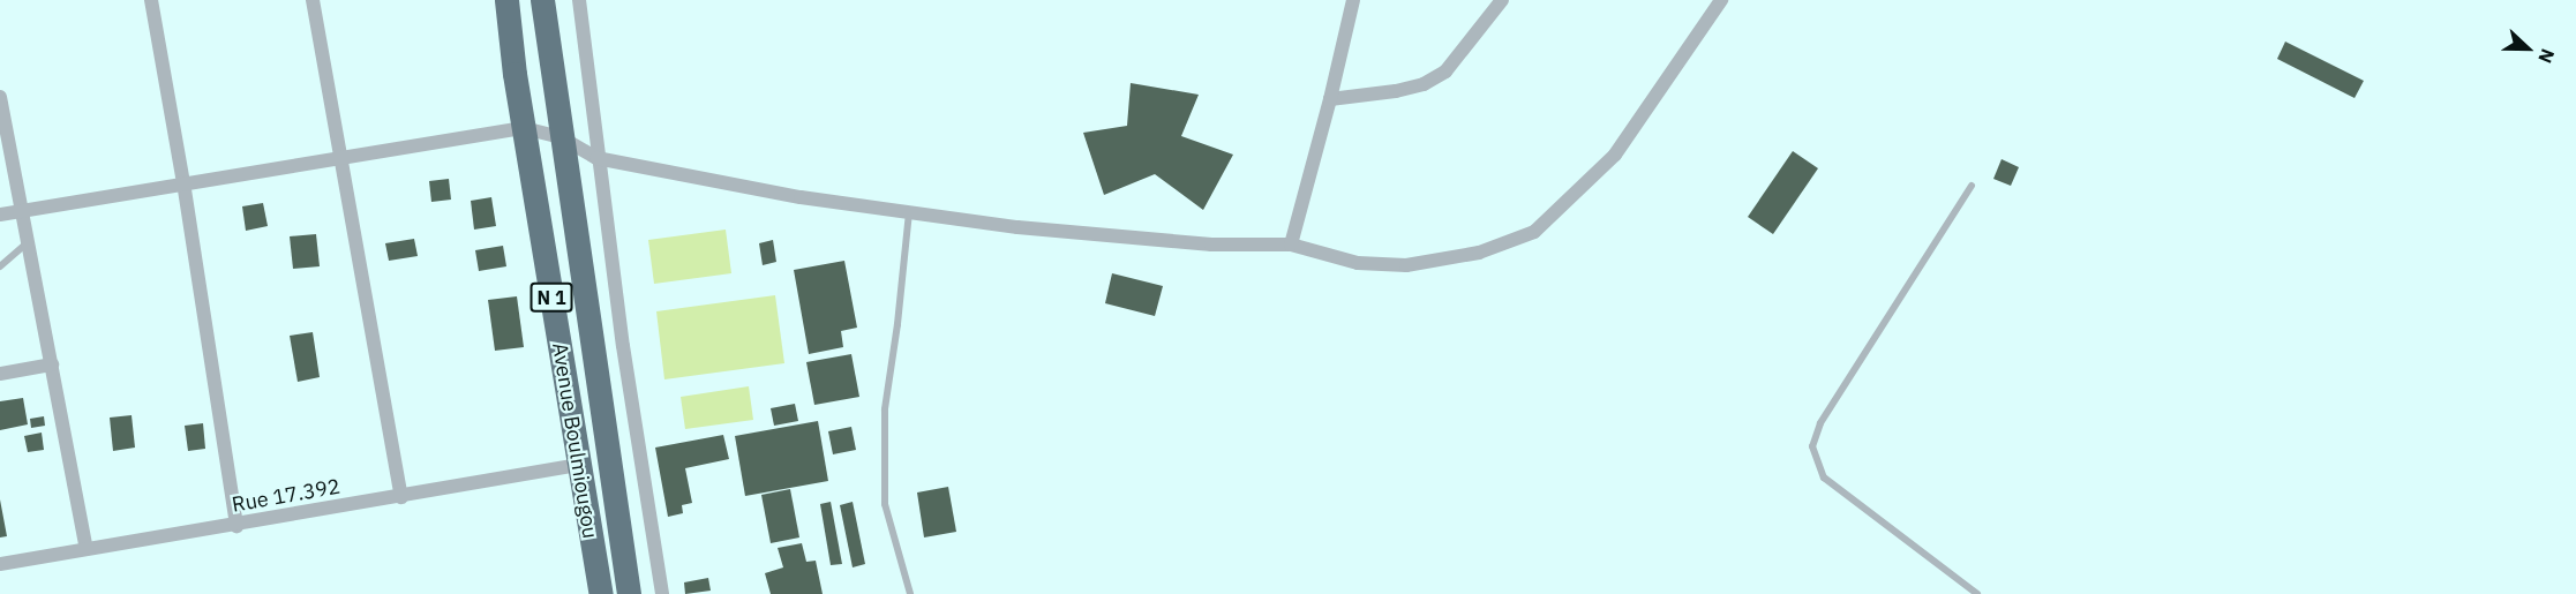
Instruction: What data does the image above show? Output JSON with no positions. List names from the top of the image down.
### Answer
{
  "streets": {
    "highway": ["N 1", "Avenue Boulmiougou"],
    "street": ["Rue 17.392"]
  },
  "crossings": [
    ["Avenue Boulmiougou", "Rue 17.392"]
  ],
  "north": "right"
}
